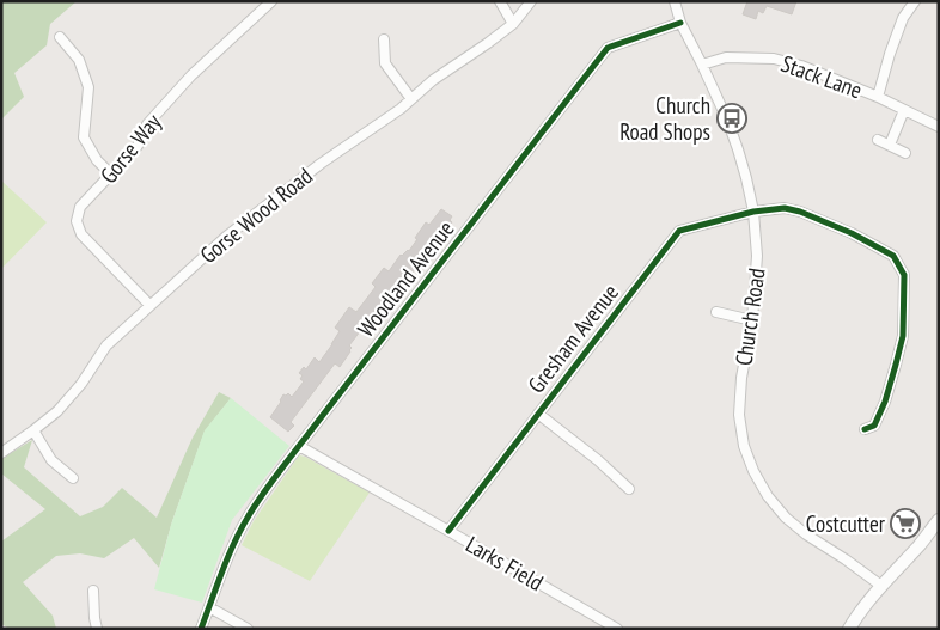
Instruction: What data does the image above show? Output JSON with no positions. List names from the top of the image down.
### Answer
{
  "streets": {
    "street": [
      "Stack Lane",
      "Gorse Way",
      "Gorse Wood Road",
      "Woodland Avenue",
      "Church Road",
      "Gresham Avenue",
      "Larks Field"
    ]
  },
  "crossings": [
    ["Stack Lane", "Church Road"],
    ["Gorse Way", "Gorse Wood Road"],
    ["Woodland Avenue", "Church Road"],
    ["Woodland Avenue", "Larks Field"],
    ["Church Road", "Gresham Avenue"],
    ["Gresham Avenue", "Larks Field"]
  ],
  "places": {
    "bus stop": ["Church Road Shops"],
    "supermarket": ["Costcutter"]
  }
}
